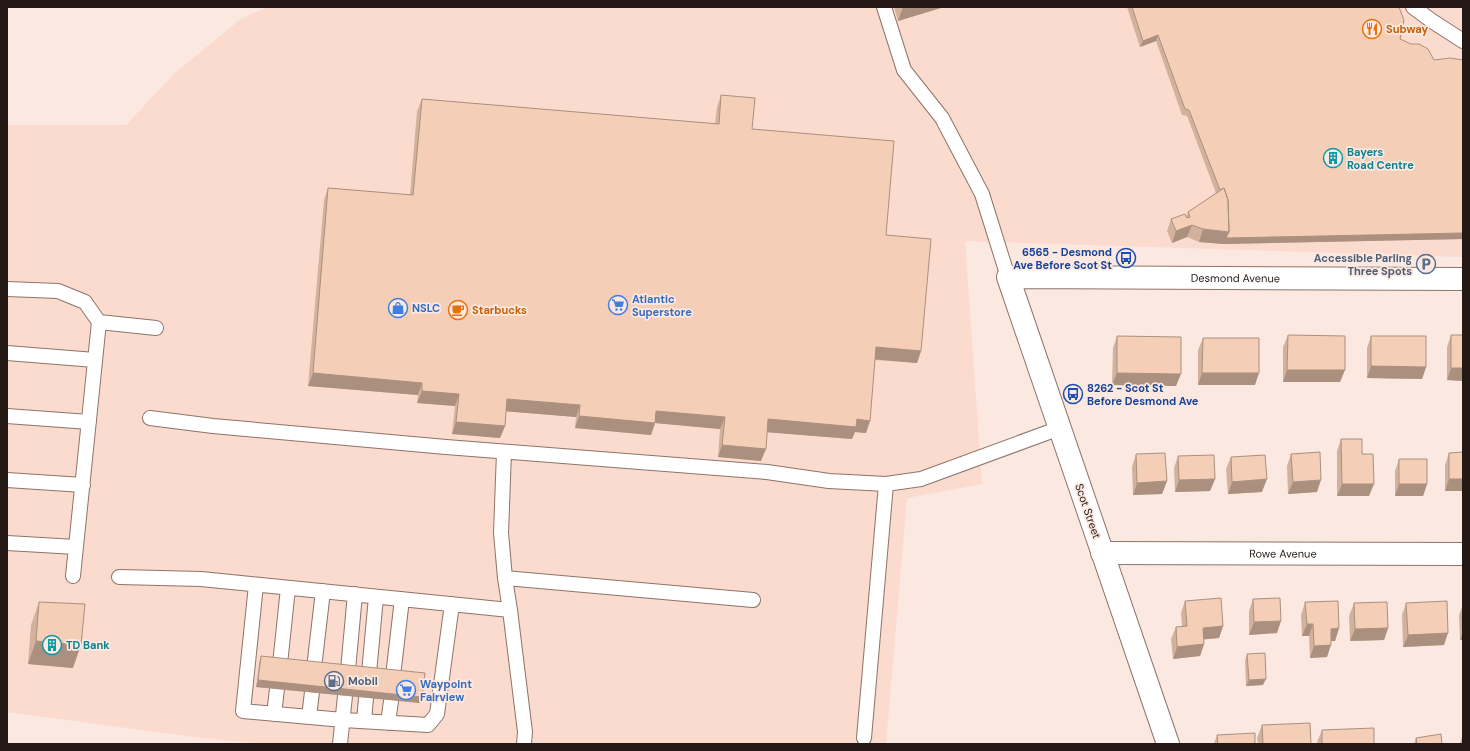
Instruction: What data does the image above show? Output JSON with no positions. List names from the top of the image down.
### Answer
{
  "streets": {
    "street": ["Desmond Avenue", "Scot Street", "Rowe Avenue"]
  },
  "crossings": [
    ["Desmond Avenue", "Scot Street"],
    ["Scot Street", "Rowe Avenue"]
  ],
  "places": {
    "restaurant": ["Subway"],
    "building": ["Bayers Road Centre", "TD Bank"],
    "bus stop": ["6565 - Desmond Ave Before Scot St", "8262 - Scot St Before Desmond Ave"],
    "parking": ["Accessible Parling Three Spots"],
    "supermarket": ["Atlantic Superstore", "Waypoint Fairview"],
    "shop": ["NSLC"],
    "cafe": ["Starbucks"],
    "fuel station": ["Mobil"]
  }
}
